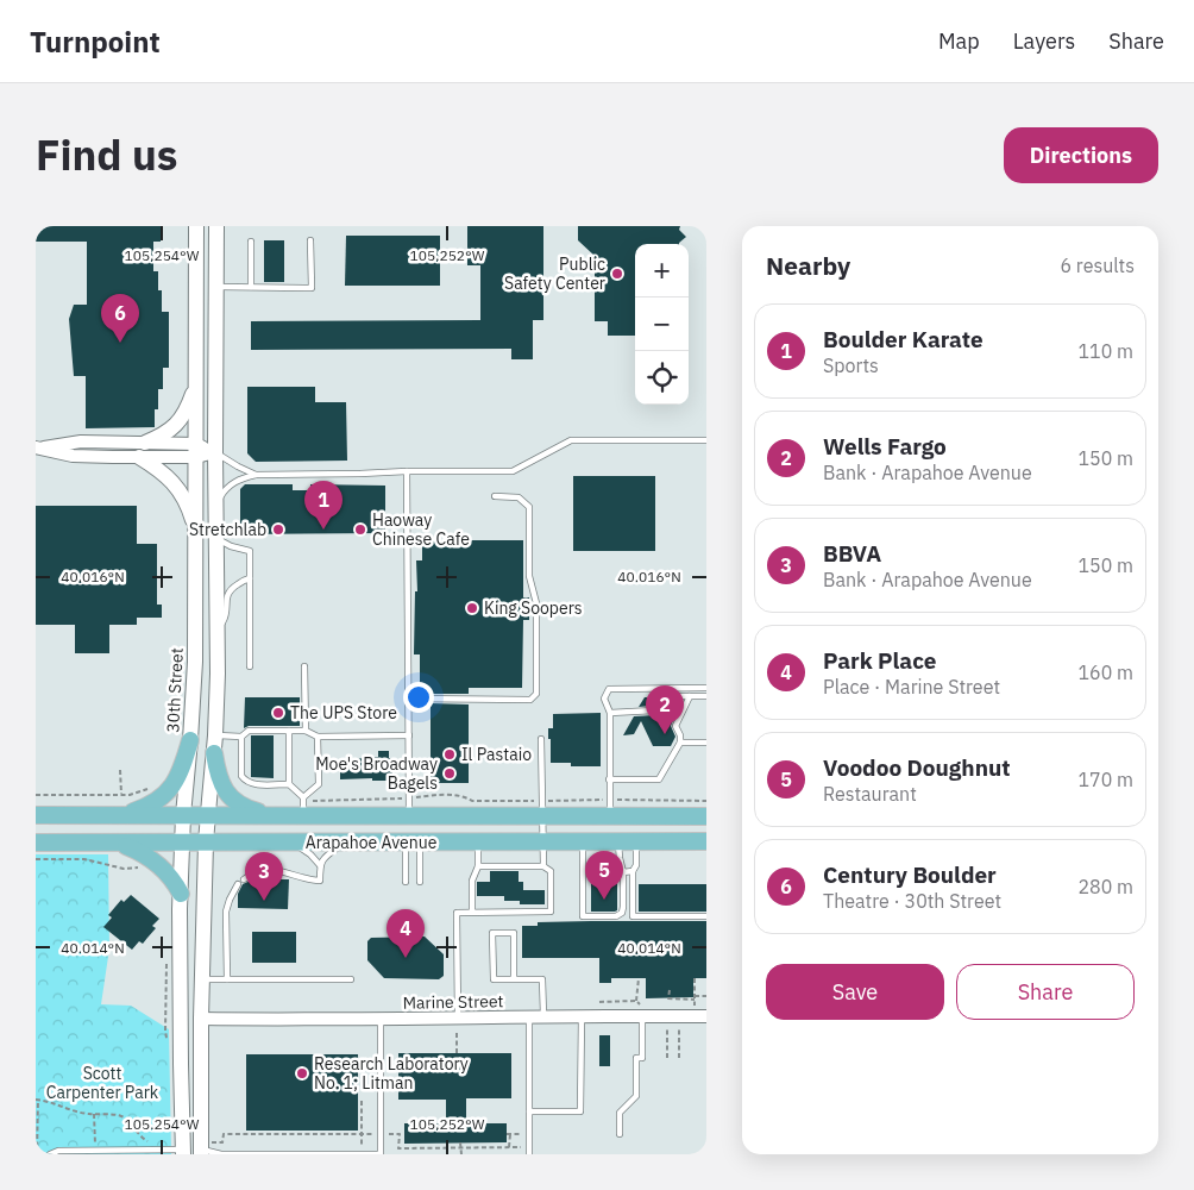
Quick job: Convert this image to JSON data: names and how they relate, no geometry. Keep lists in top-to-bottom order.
{
  "streets": {
    "main road": ["30th Street", "Arapahoe Avenue"],
    "street": ["Marine Street"]
  },
  "crossings": [
    ["30th Street", "Arapahoe Avenue"]
  ],
  "parks": ["Scott Carpenter Park"],
  "places": [
    "Public Safety Center",
    "Stretchlab",
    "Haoway Chinese Cafe",
    "King Soopers",
    "The UPS Store",
    "Il Pastaio",
    "Moe's Broadway Bagels",
    "Research Laboratory No. 1; Litman"
  ],
  "page": {
    "header": "Turnpoint",
    "nav": ["Map", "Layers", "Share"],
    "title": "Find us",
    "buttons": [
      "Directions",
      ["Save", "Share"]
    ],
    "heading": ["Nearby", "6 results"],
    "map_buttons": ["+", "−"],
    "pins": [
      "6",
      "1",
      "2",
      "5",
      "3",
      "4"
    ],
    "list": [
      {
        "mark": "1",
        "name": "Boulder Karate",
        "note": "Sports",
        "value": "110 m"
      },
      {
        "mark": "2",
        "name": "Wells Fargo",
        "note": "Bank · Arapahoe Avenue",
        "value": "150 m"
      },
      {
        "mark": "3",
        "name": "BBVA",
        "note": "Bank · Arapahoe Avenue",
        "value": "150 m"
      },
      {
        "mark": "4",
        "name": "Park Place",
        "note": "Place · Marine Street",
        "value": "160 m"
      },
      {
        "mark": "5",
        "name": "Voodoo Doughnut",
        "note": "Restaurant",
        "value": "170 m"
      },
      {
        "mark": "6",
        "name": "Century Boulder",
        "note": "Theatre · 30th Street",
        "value": "280 m"
      }
    ]
  },
  "coordinates": [
    "105.254°W",
    "105.252°W",
    "40.016°N",
    "40.014°N"
  ]
}
